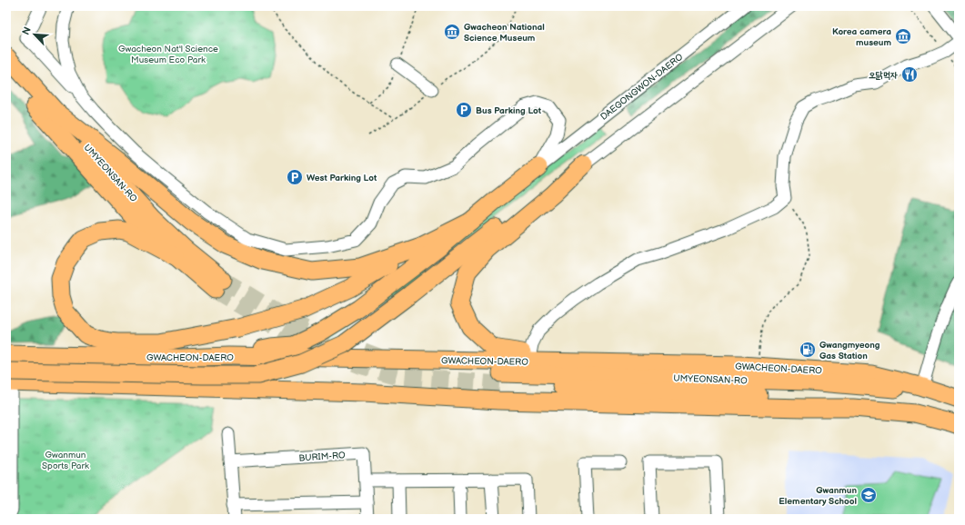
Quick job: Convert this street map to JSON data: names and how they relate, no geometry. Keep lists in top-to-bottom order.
{
  "streets": {
    "highway": ["UMYEONSAN-RO", "GWACHEON-DAERO"],
    "street": ["DAEGONGWON-DAERO", "BURIM-RO"]
  },
  "crossings": [
    ["UMYEONSAN-RO", "GWACHEON-DAERO"]
  ],
  "parks": ["Gwacheon Nat'l Science Museum Eco Park", "Gwanmun Sports Park"],
  "places": {
    "museum": ["Gwacheon National Science Museum", "Korea camera museum"],
    "restaurant": ["오닭먹자"],
    "parking": ["Bus Parking Lot", "West Parking Lot"],
    "fuel station": ["Gwangmyeong Gas Station"],
    "school or university": ["Gwanmun Elementary School"]
  },
  "north": "top left"
}
